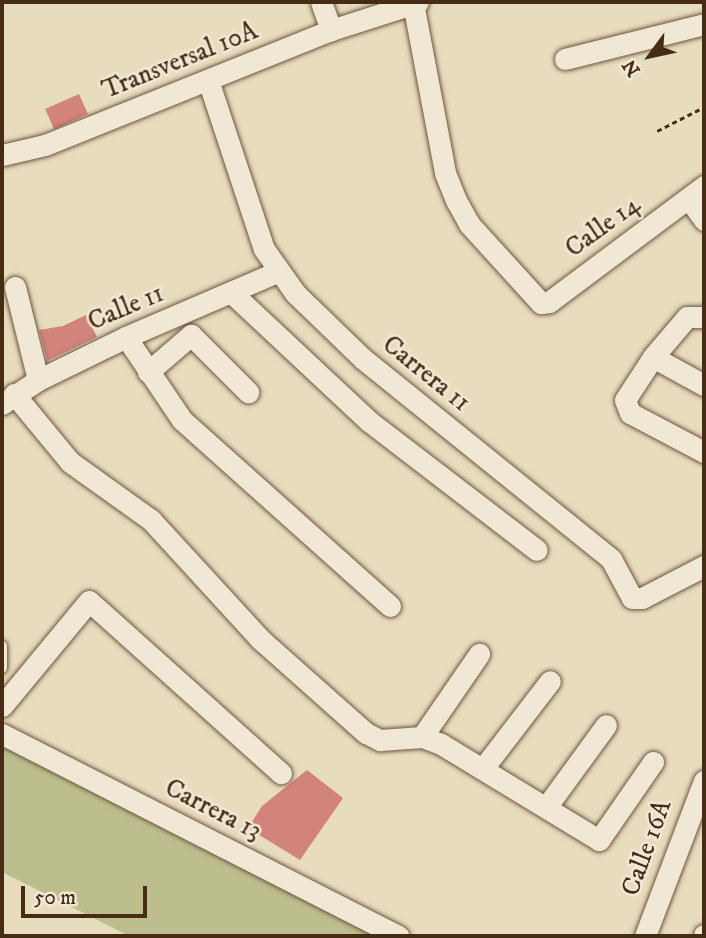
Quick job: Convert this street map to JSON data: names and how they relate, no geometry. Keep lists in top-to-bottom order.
{
  "streets": {
    "street": [
      "Transversal 10A",
      "Calle 14",
      "Calle 11",
      "Carrera 11",
      "Carrera 13",
      "Calle 16A"
    ]
  },
  "crossings": [
    ["Transversal 10A", "Calle 14"],
    ["Transversal 10A", "Carrera 11"],
    ["Calle 11", "Carrera 11"]
  ],
  "scale_bar": "50 m",
  "north": "bottom left"
}
